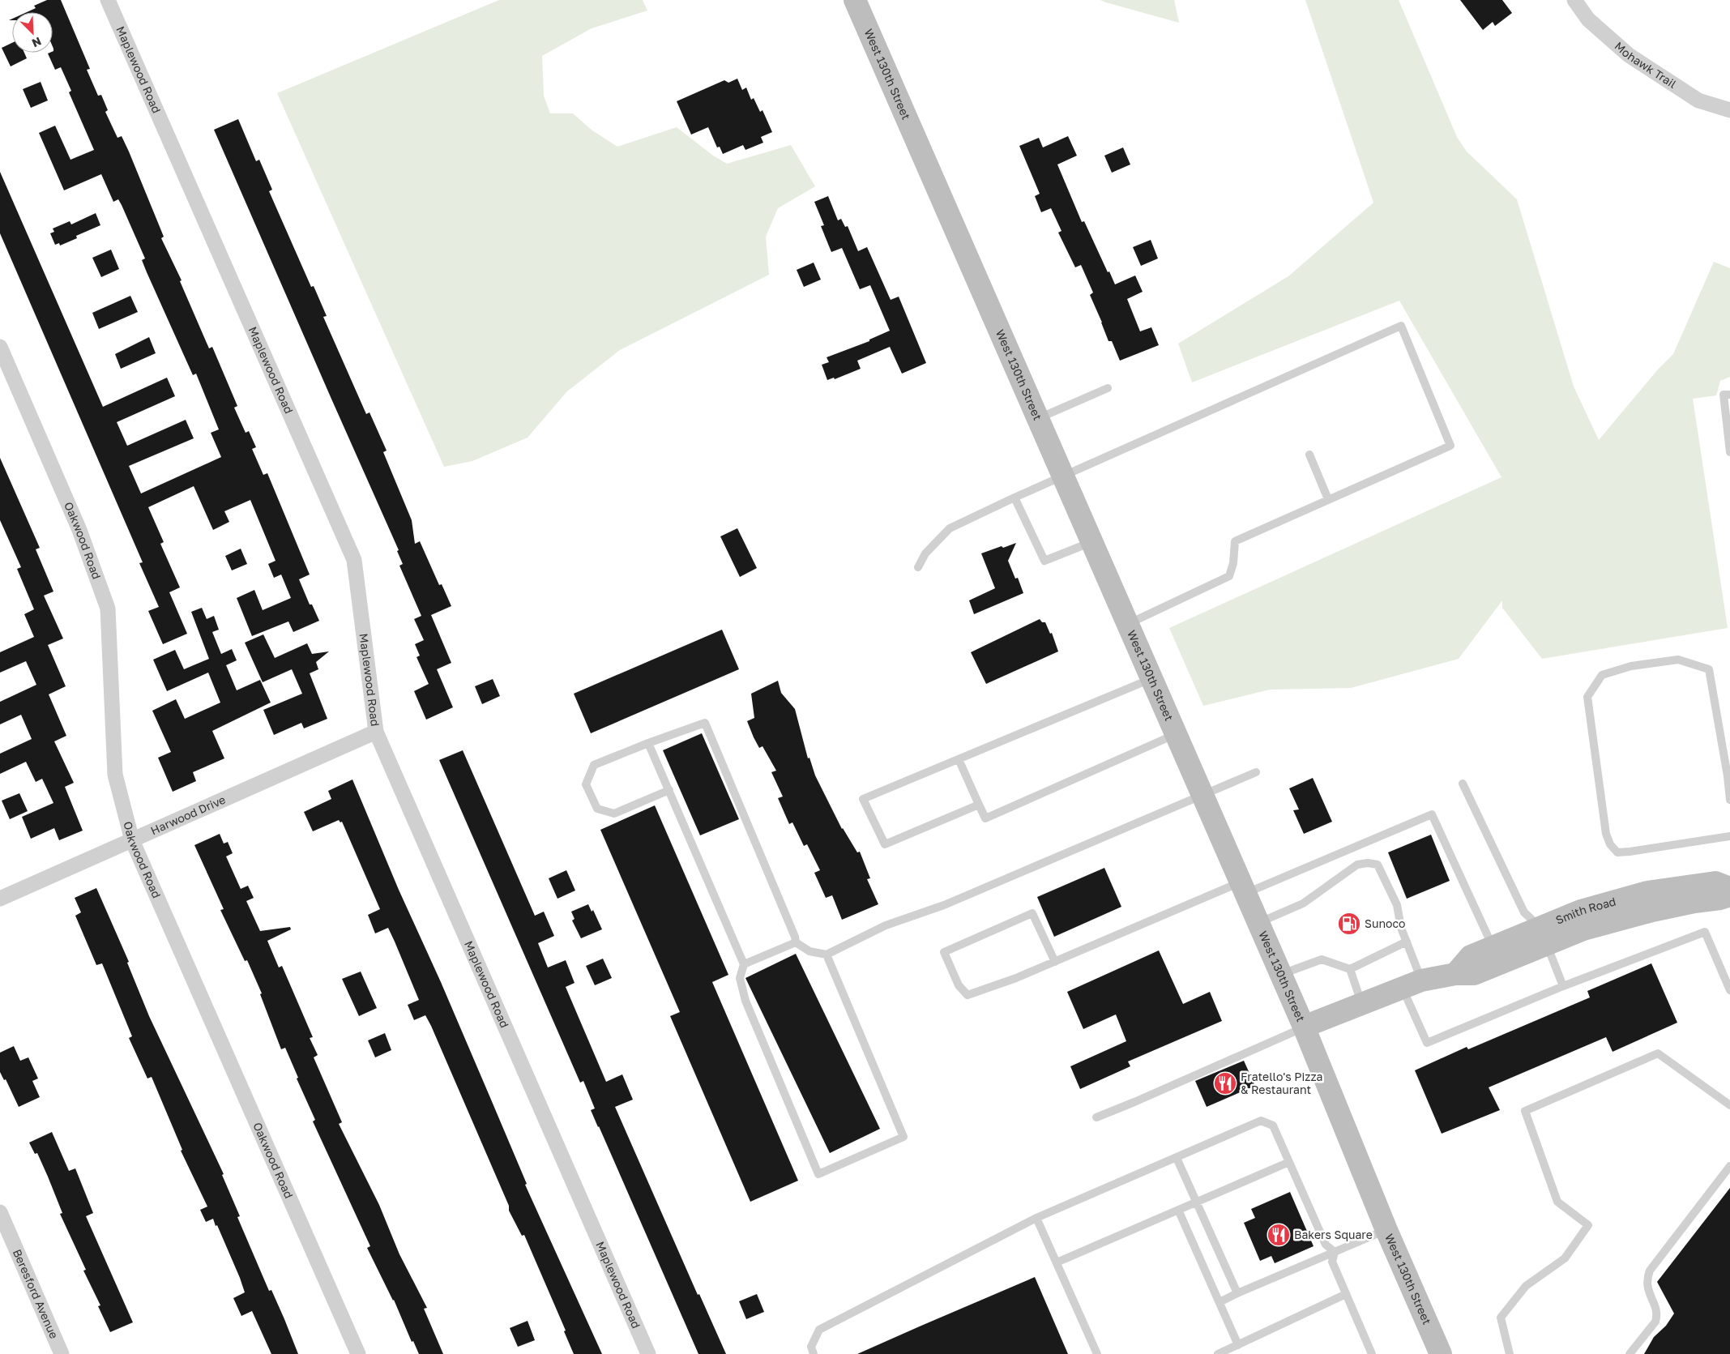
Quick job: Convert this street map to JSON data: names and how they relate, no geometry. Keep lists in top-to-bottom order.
{
  "streets": {
    "main road": ["West 130th Street", "Smith Road"],
    "street": [
      "Mohawk Trail",
      "Maplewood Road",
      "Oakwood Road",
      "Harwood Drive",
      "Beresford Avenue"
    ]
  },
  "crossings": [
    ["Maplewood Road", "Harwood Drive"],
    ["West 130th Street", "Smith Road"],
    ["Oakwood Road", "Harwood Drive"]
  ],
  "places": {
    "fuel station": ["Sunoco"],
    "restaurant": ["Fratello's Pizza & Restaurant", "Bakers Square"]
  },
  "north": "bottom right"
}
